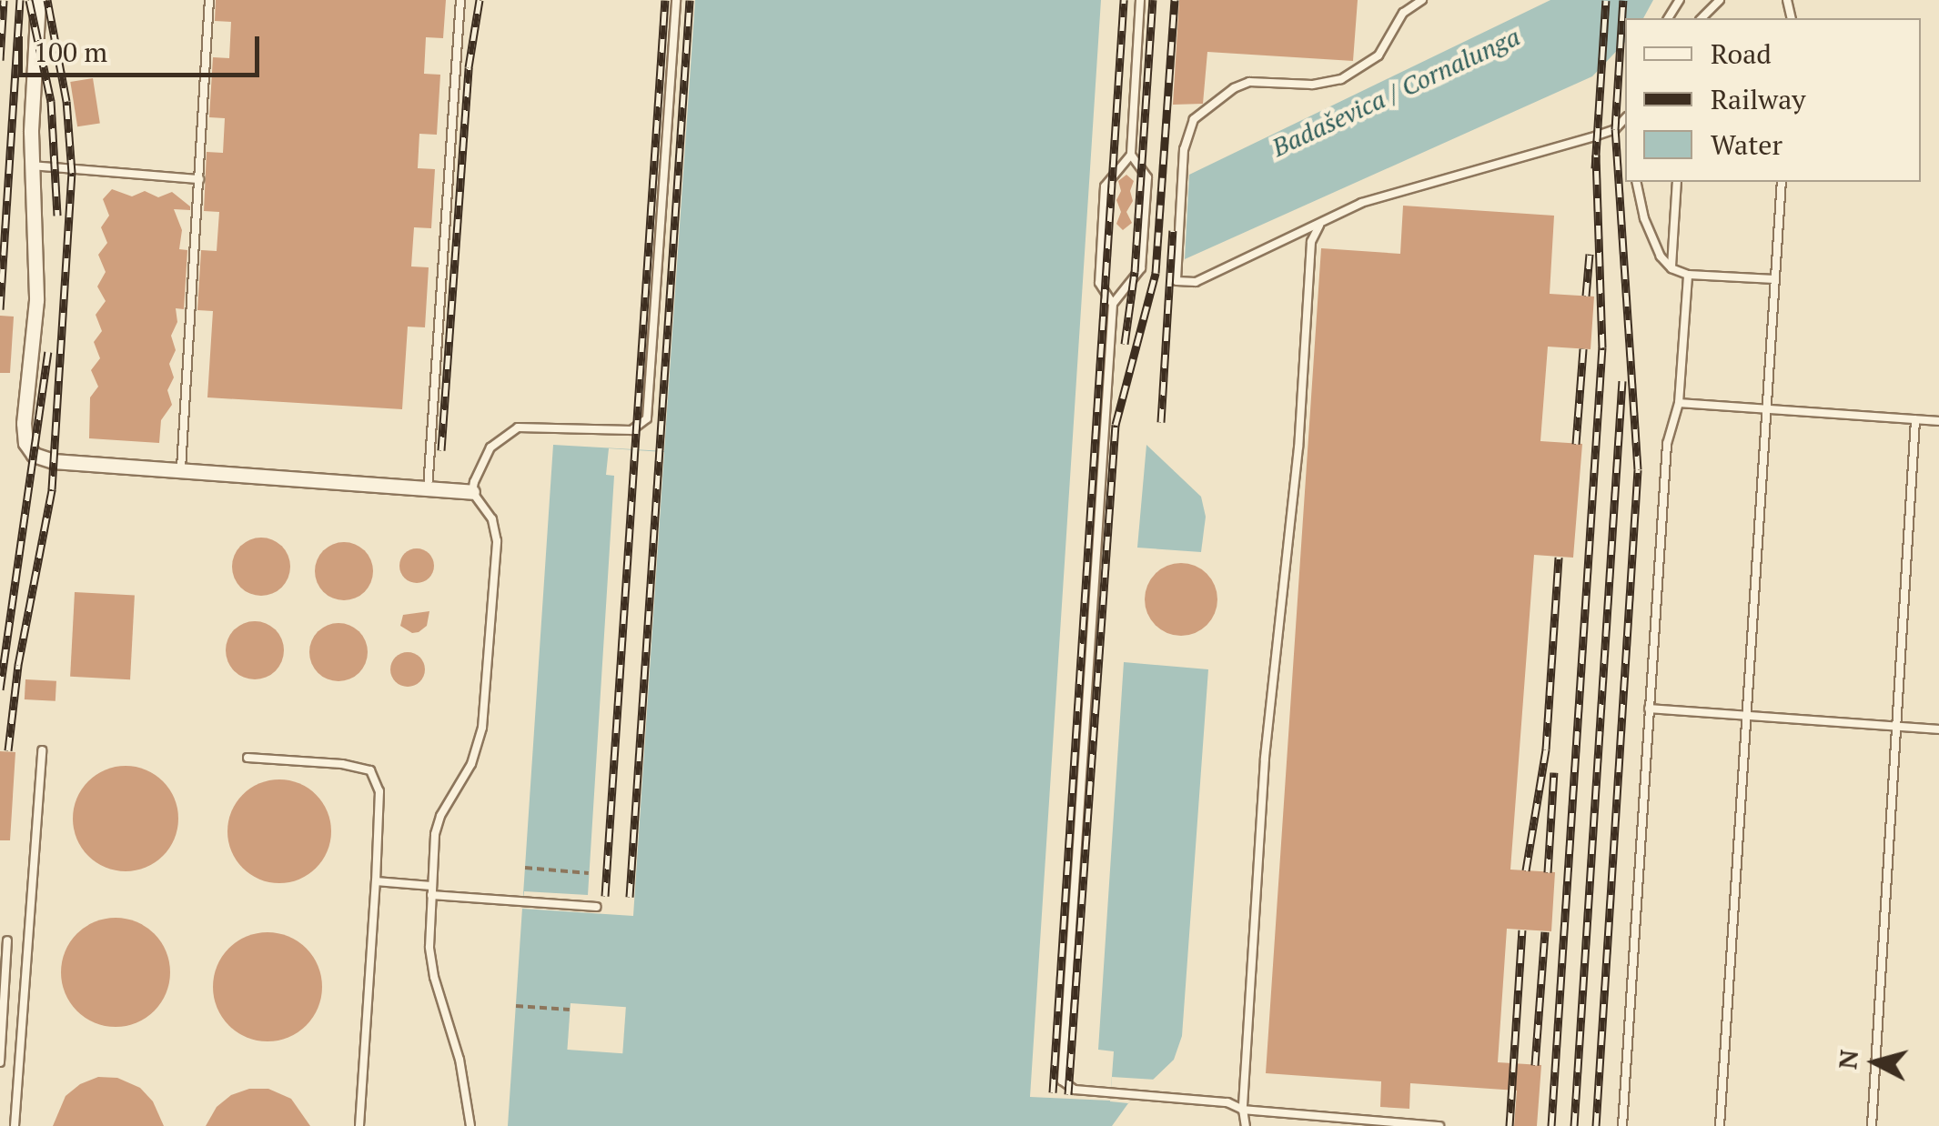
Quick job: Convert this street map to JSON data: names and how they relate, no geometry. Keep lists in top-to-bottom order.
{
  "water": ["Badaševica / Cornalunga"],
  "legend": ["Road", "Railway", "Water"],
  "scale_bar": "100 m",
  "north": "left"
}
